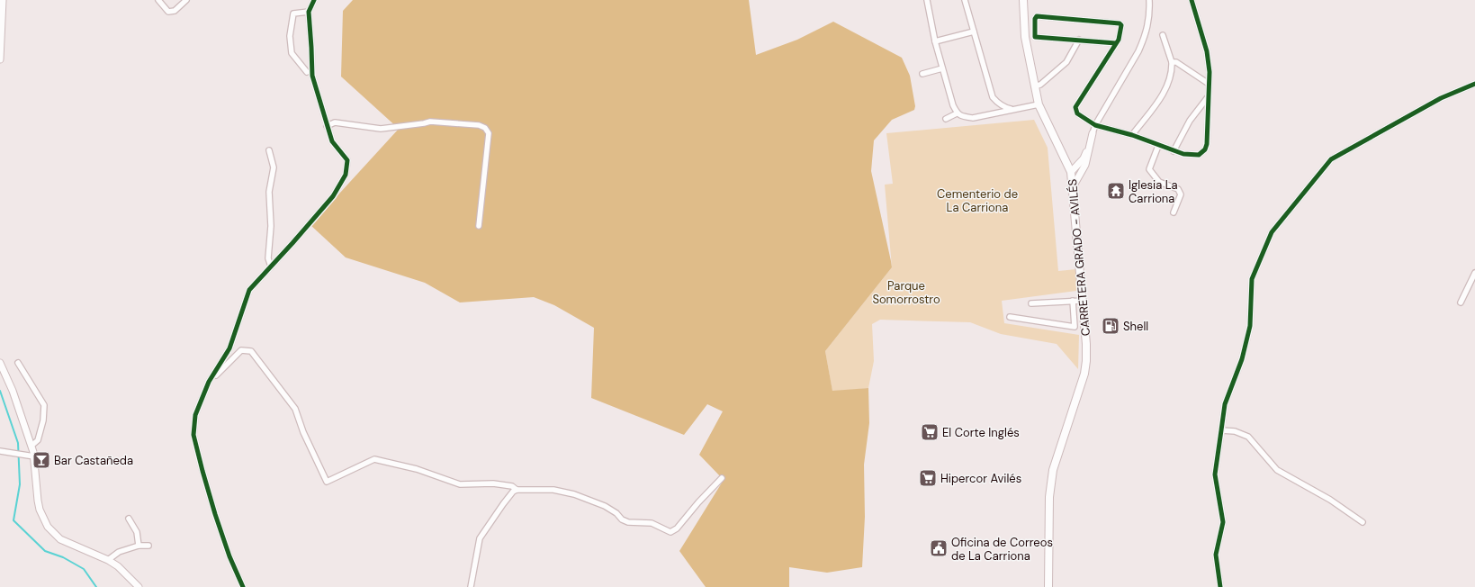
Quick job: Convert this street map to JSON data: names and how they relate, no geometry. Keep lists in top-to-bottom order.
{
  "streets": {
    "main road": ["CARRETERA GRADO - AVILÉS"]
  },
  "parks": ["Cementerio de La Carriona", "Parque Somorrostro"],
  "places": {
    "temple": ["Iglesia La Carriona"],
    "fuel station": ["Shell"],
    "supermarket": ["El Corte Inglés", "Hipercor Avilés"],
    "bar": ["Bar Castañeda"],
    "public building": ["Oficina de Correos de La Carriona"]
  }
}
